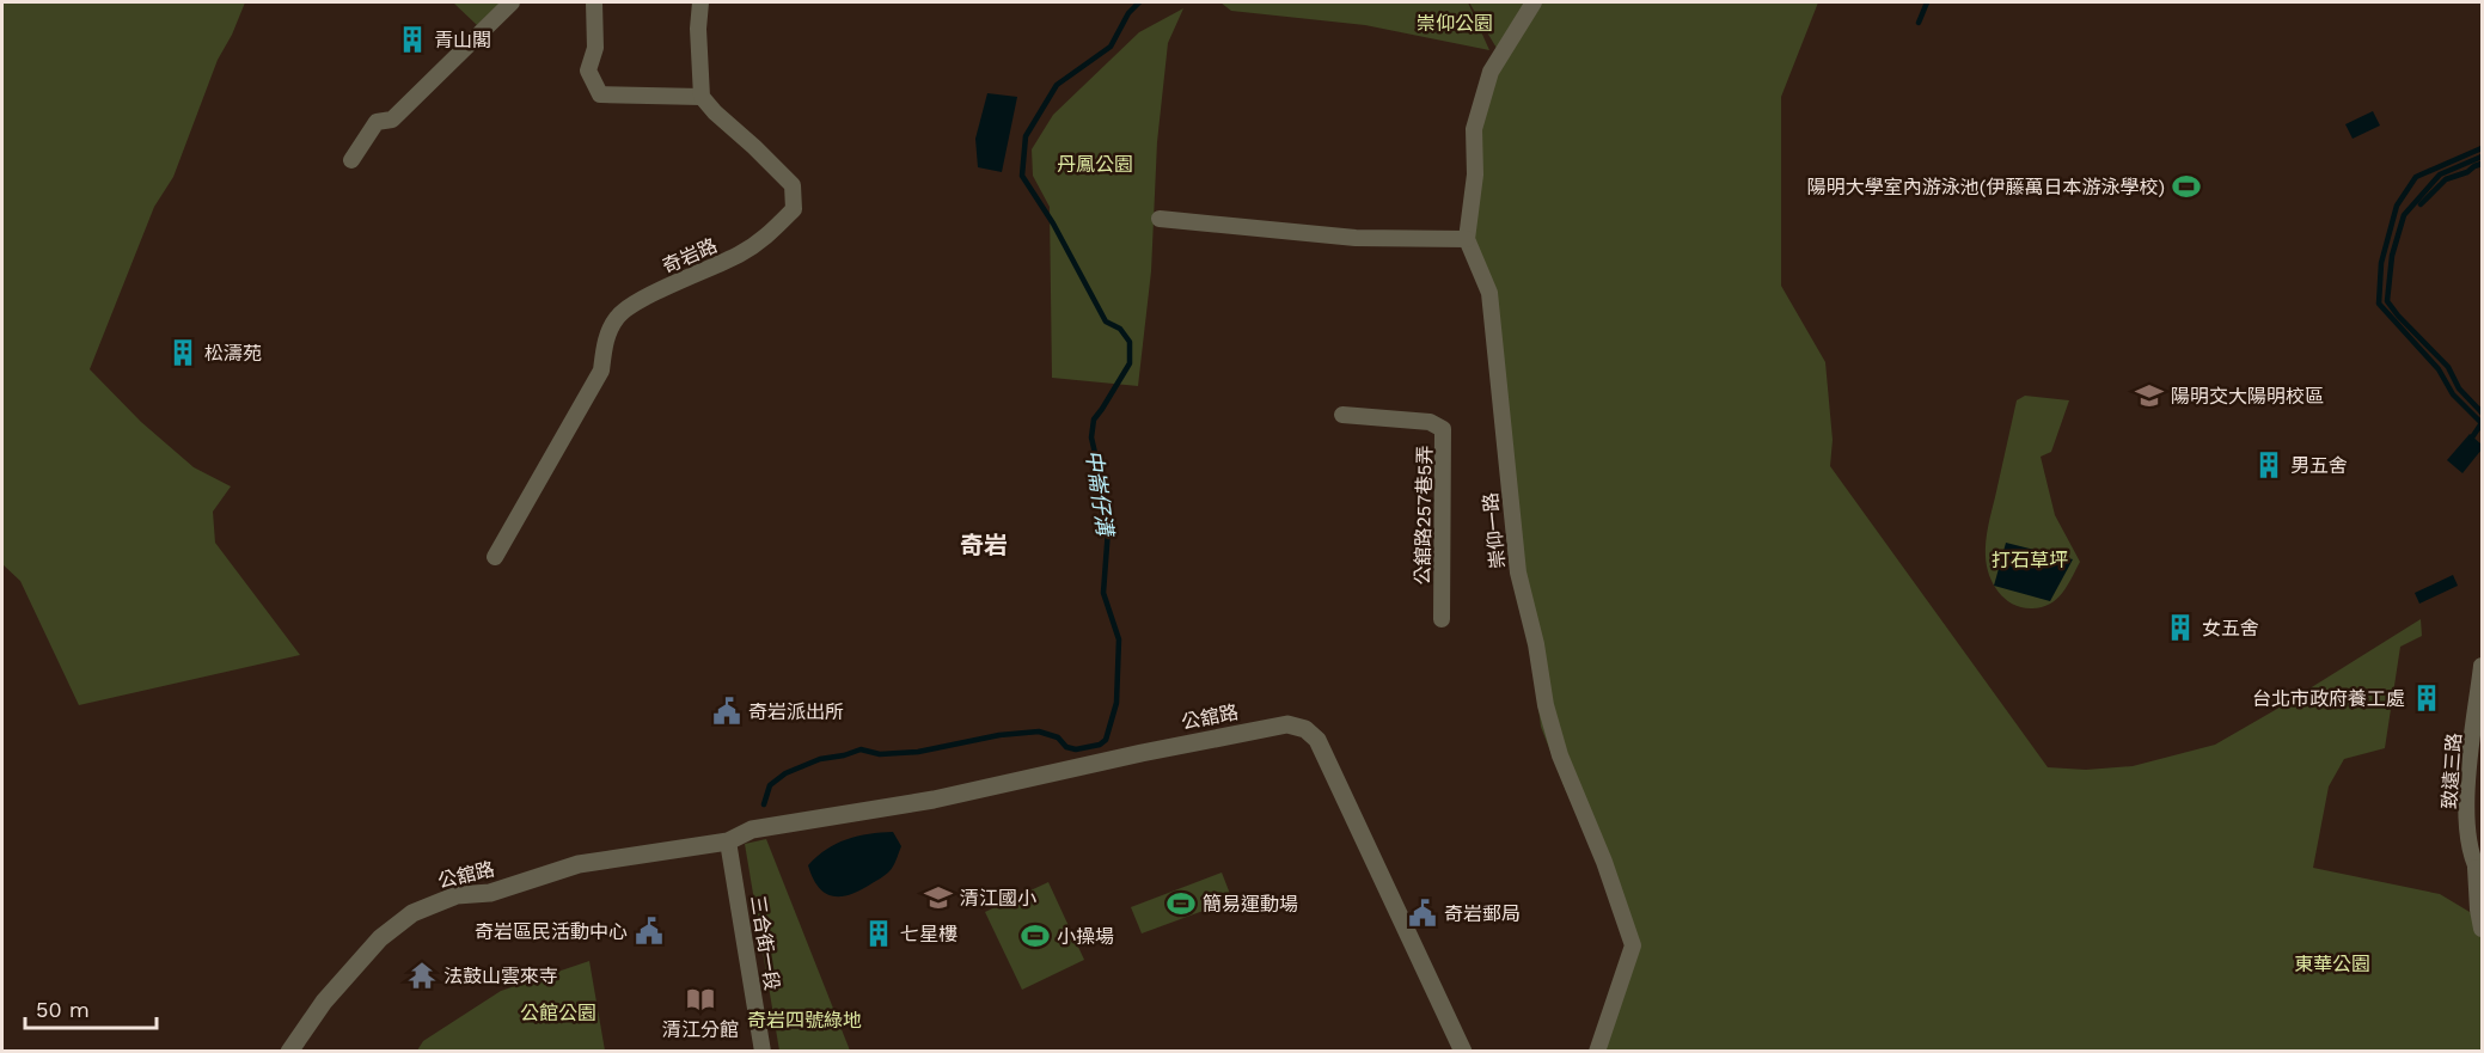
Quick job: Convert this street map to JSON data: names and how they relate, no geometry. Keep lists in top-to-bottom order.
{
  "streets": {
    "street": [
      "奇岩路",
      "公舘路257巷5弄",
      "崇仰一路",
      "公舘路",
      "致遠三路",
      "三合街一段"
    ]
  },
  "crossings": [
    ["公舘路", "三合街一段"]
  ],
  "districts": ["奇岩"],
  "water": ["中崙仔溝"],
  "parks": [
    "崇仰公園",
    "丹鳳公園",
    "打石草坪",
    "東華公園",
    "公館公園",
    "奇岩四號綠地"
  ],
  "places": {
    "building": [
      "青山閣",
      "松濤苑",
      "男五舍",
      "女五舍",
      "台北市政府養工處",
      "七星樓"
    ],
    "sports": ["陽明大學室內游泳池(伊藤萬日本游泳學校)", "簡易運動場", "小操場"],
    "school or university": ["陽明交大陽明校區", "清江國小"],
    "public building": ["奇岩派出所", "奇岩郵局", "奇岩區民活動中心"],
    "temple": ["法鼓山雲來寺"],
    "library": ["清江分館"]
  },
  "scale_bar": "50 m"
}
